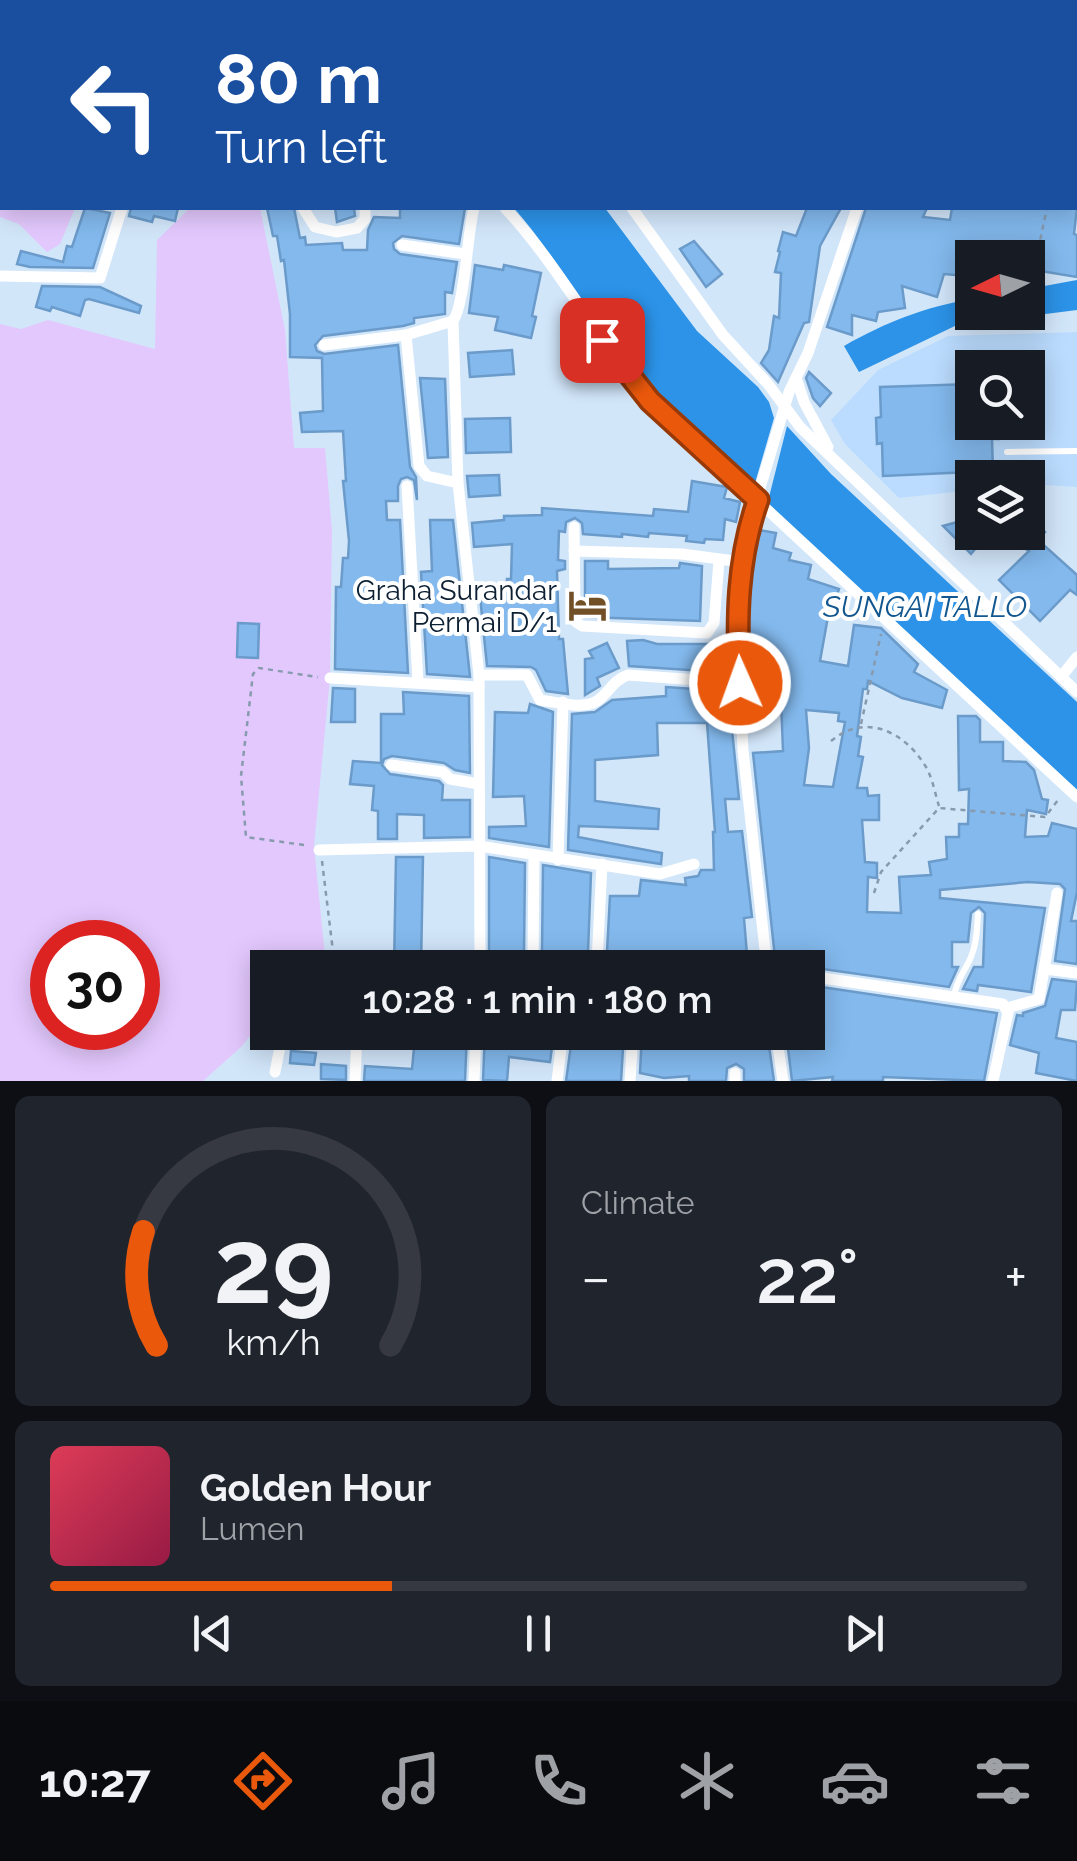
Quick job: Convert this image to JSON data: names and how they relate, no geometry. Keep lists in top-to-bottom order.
{
  "water": ["SUNGAI TALLO"],
  "places": {
    "hotel": ["Graha Surandar Permai D/1"]
  },
  "north": "left",
  "page": {
    "turn": ["80 m", "Turn left"],
    "limit": "30",
    "trip": "10:28 · 1 min · 180 m",
    "tile": "Climate",
    "heat": ["−", "22°", "+"],
    "song": ["Golden Hour", "Lumen"],
    "tabs": "10:27",
    "gauge": ["29", "km/h"]
  }
}
